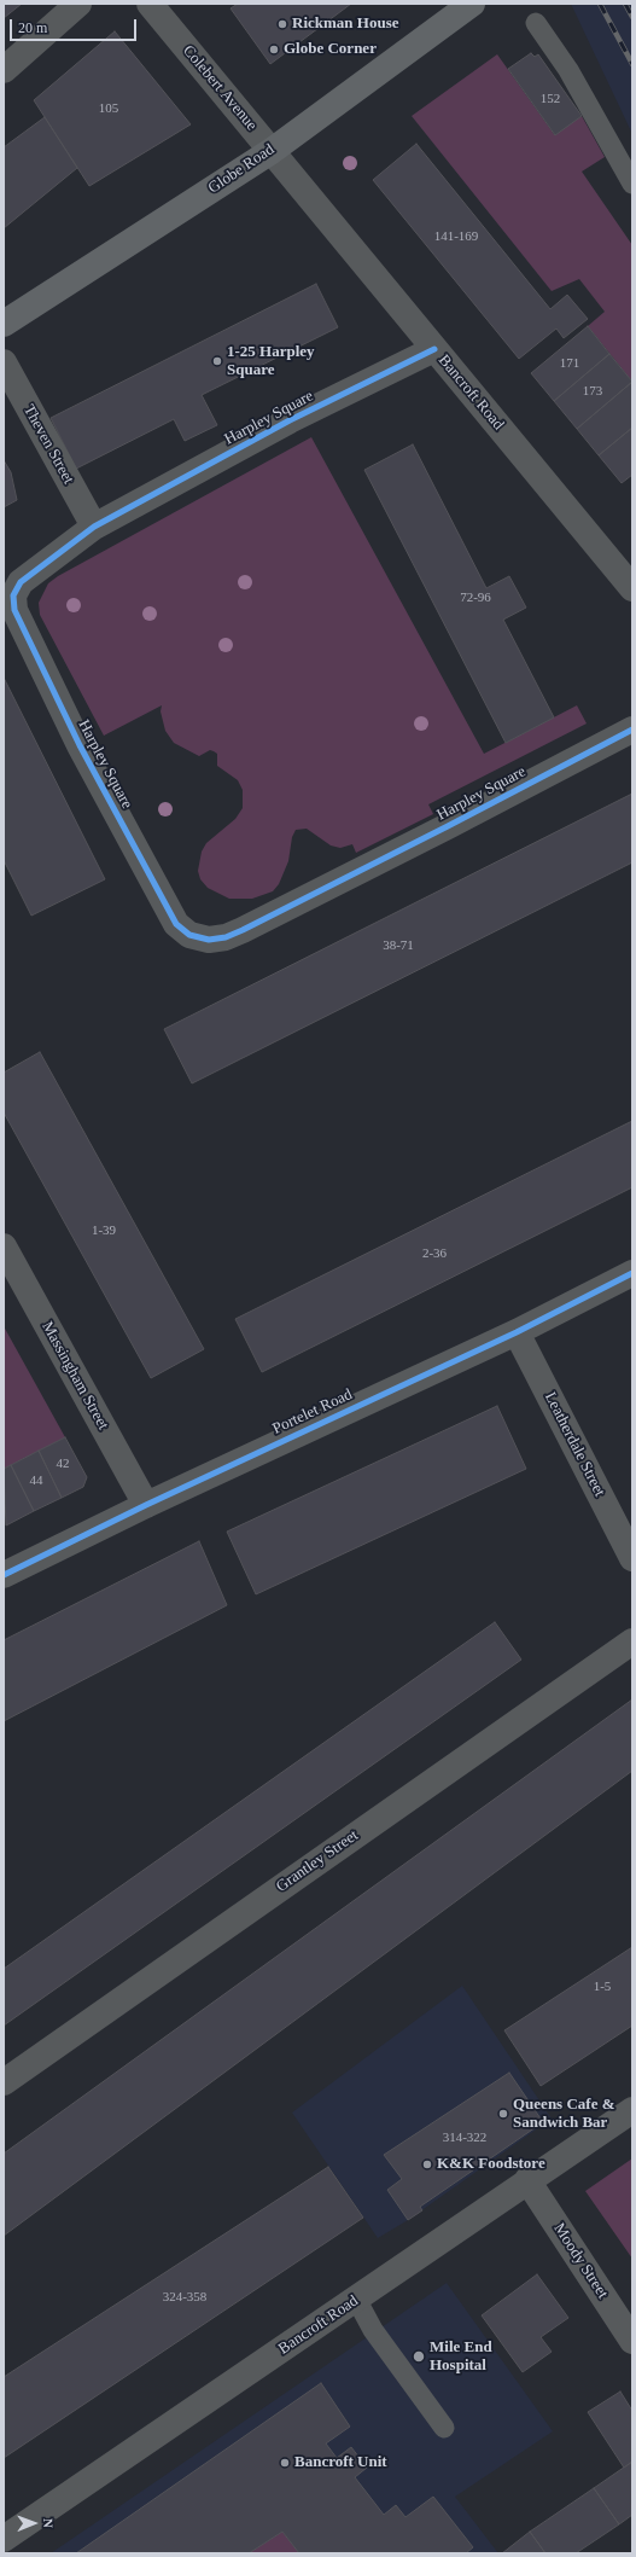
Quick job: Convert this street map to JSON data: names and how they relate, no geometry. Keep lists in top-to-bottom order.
{
  "streets": {
    "main road": ["Globe Road"],
    "street": [
      "Colebert Avenue",
      "Bancroft Road",
      "Harpley Square",
      "Theven Street",
      "Massingham Street",
      "Portelet Road",
      "Leatherdale Street",
      "Grantley Street",
      "Moody Street"
    ]
  },
  "crossings": [
    ["Colebert Avenue", "Globe Road"],
    ["Colebert Avenue", "Bancroft Road"],
    ["Globe Road", "Bancroft Road"],
    ["Bancroft Road", "Harpley Square"],
    ["Bancroft Road", "Moody Street"],
    ["Harpley Square", "Theven Street"],
    ["Massingham Street", "Portelet Road"],
    ["Portelet Road", "Leatherdale Street"]
  ],
  "places": [
    "Rickman House",
    "Globe Corner",
    "1-25 Harpley Square",
    "Queens Cafe & Sandwich Bar",
    "K&K Foodstore",
    "Mile End Hospital",
    "Bancroft Unit"
  ],
  "house_numbers": [
    "152",
    "105",
    "141-169",
    "171",
    "173",
    "72-96",
    "38-71",
    "1-39",
    "2-36",
    "42",
    "44",
    "1-5",
    "314-322",
    "324-358"
  ],
  "scale_bar": "20 m",
  "north": "right"
}
